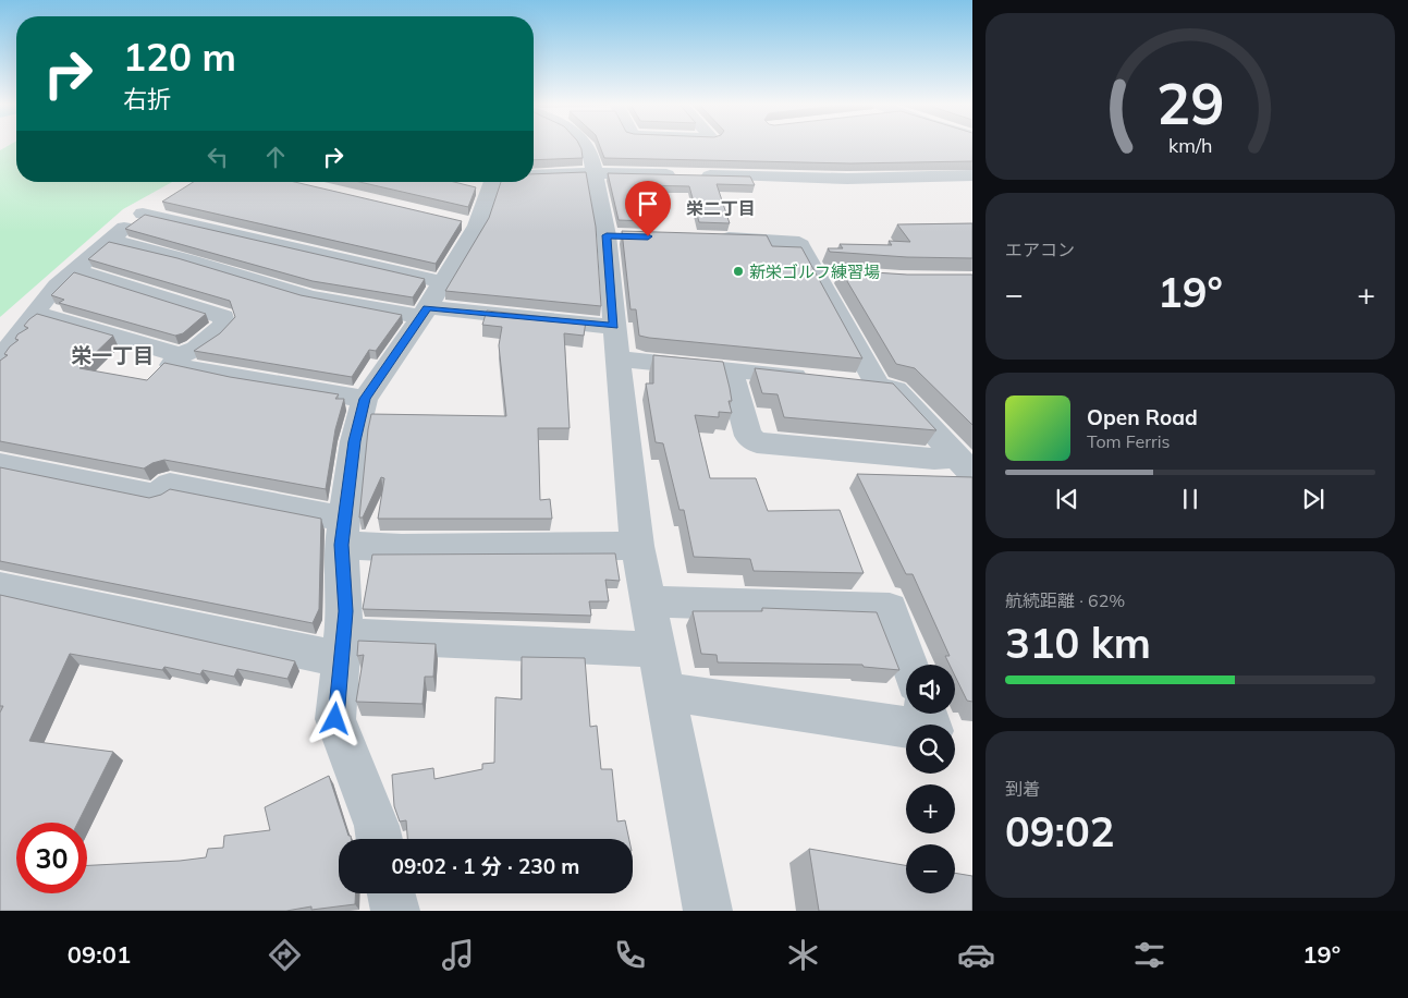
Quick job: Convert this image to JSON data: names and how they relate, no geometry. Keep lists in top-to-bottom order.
{
  "districts": ["栄二丁目", "栄一丁目"],
  "places": ["新栄ゴルフ練習場"],
  "page": {
    "turn": ["120 m", "右折"],
    "tile": [
      "エアコン",
      ["航続距離 · 62%", "310 km"],
      ["到着", "09:02"]
    ],
    "heat": ["−", "19°", "+"],
    "song": ["Open Road", "Tom Ferris"],
    "map_buttons": ["+", "−"],
    "limit": "30",
    "trip": "09:02 · 1 分 · 230 m",
    "tabs": ["09:01", "19°"],
    "gauge": ["29", "km/h"]
  }
}
